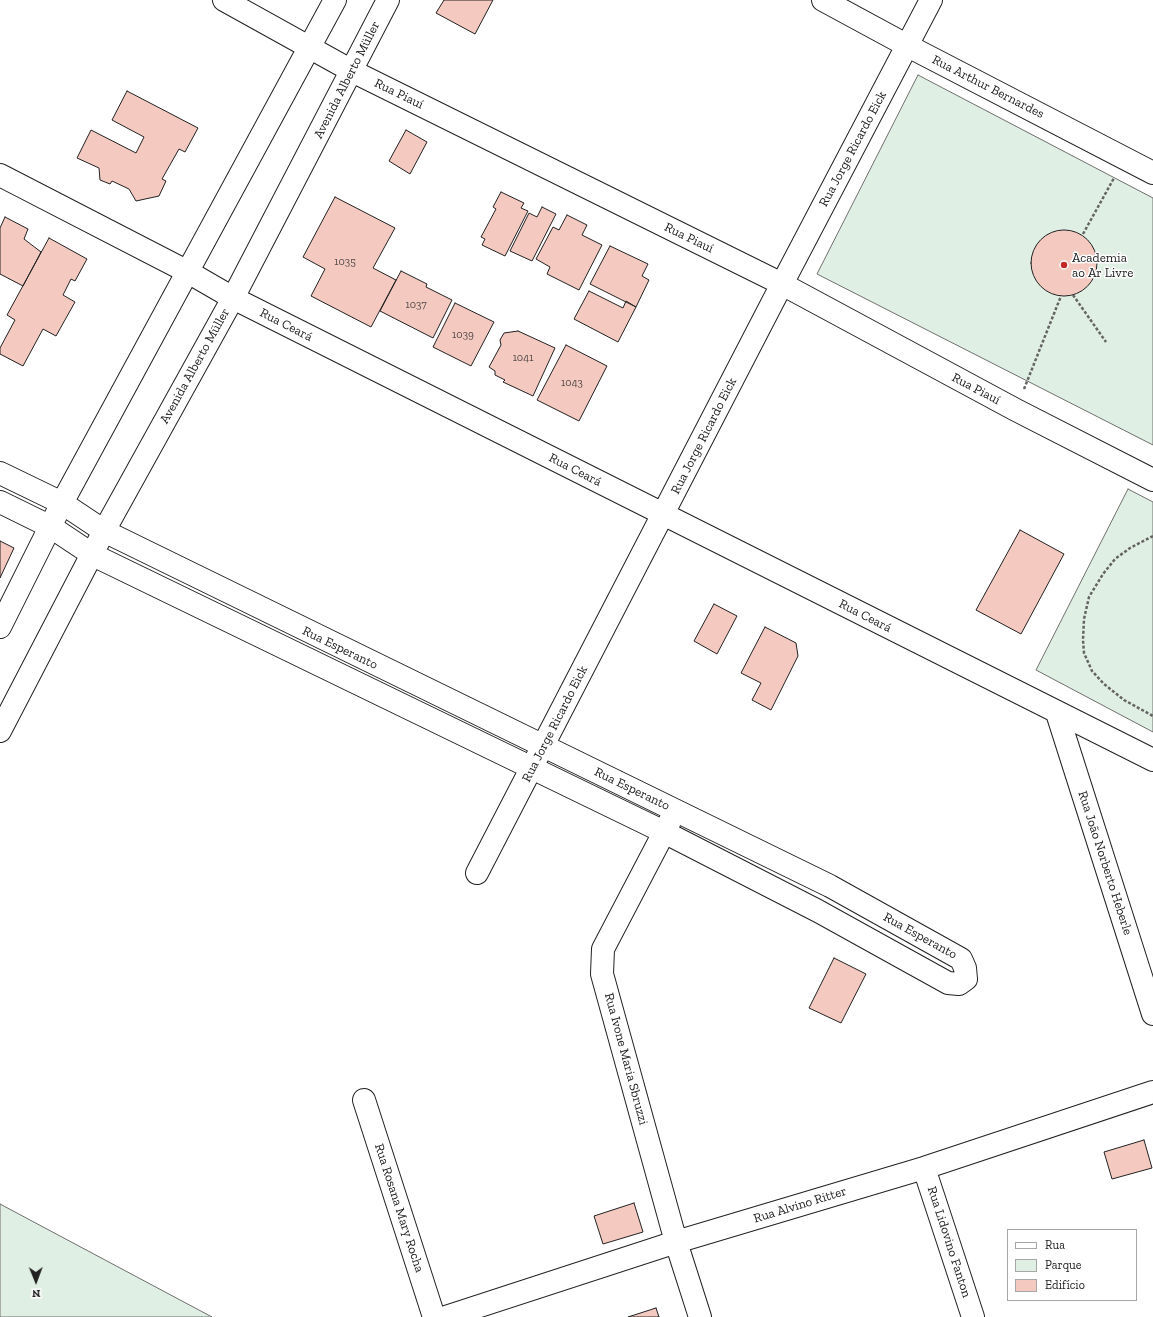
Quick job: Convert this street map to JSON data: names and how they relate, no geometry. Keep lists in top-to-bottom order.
{
  "streets": {
    "street": [
      "Avenida Alberto Müller",
      "Rua Arthur Bernardes",
      "Rua Piauí",
      "Rua Jorge Ricardo Eick",
      "Rua Ceará",
      "Rua Esperanto",
      "Rua João Norberto Heberle",
      "Rua Ivone Maria Sbruzzi",
      "Rua Alvino Ritter",
      "Rua Rosana Mary Rocha",
      "Rua Lidovino Fanton"
    ]
  },
  "crossings": [
    ["Avenida Alberto Müller", "Rua Piauí"],
    ["Avenida Alberto Müller", "Rua Ceará"],
    ["Avenida Alberto Müller", "Rua Esperanto"],
    ["Rua Arthur Bernardes", "Rua Jorge Ricardo Eick"],
    ["Rua Piauí", "Rua Jorge Ricardo Eick"],
    ["Rua Jorge Ricardo Eick", "Rua Ceará"],
    ["Rua Jorge Ricardo Eick", "Rua Esperanto"],
    ["Rua Ceará", "Rua João Norberto Heberle"],
    ["Rua Esperanto", "Rua Ivone Maria Sbruzzi"],
    ["Rua Ivone Maria Sbruzzi", "Rua Alvino Ritter"],
    ["Rua Alvino Ritter", "Rua Lidovino Fanton"]
  ],
  "places": ["Academia ao Ar Livre"],
  "house_numbers": [
    "1035",
    "1037",
    "1039",
    "1041",
    "1043"
  ],
  "legend": ["Rua", "Parque", "Edifício"],
  "north": "bottom"
}
